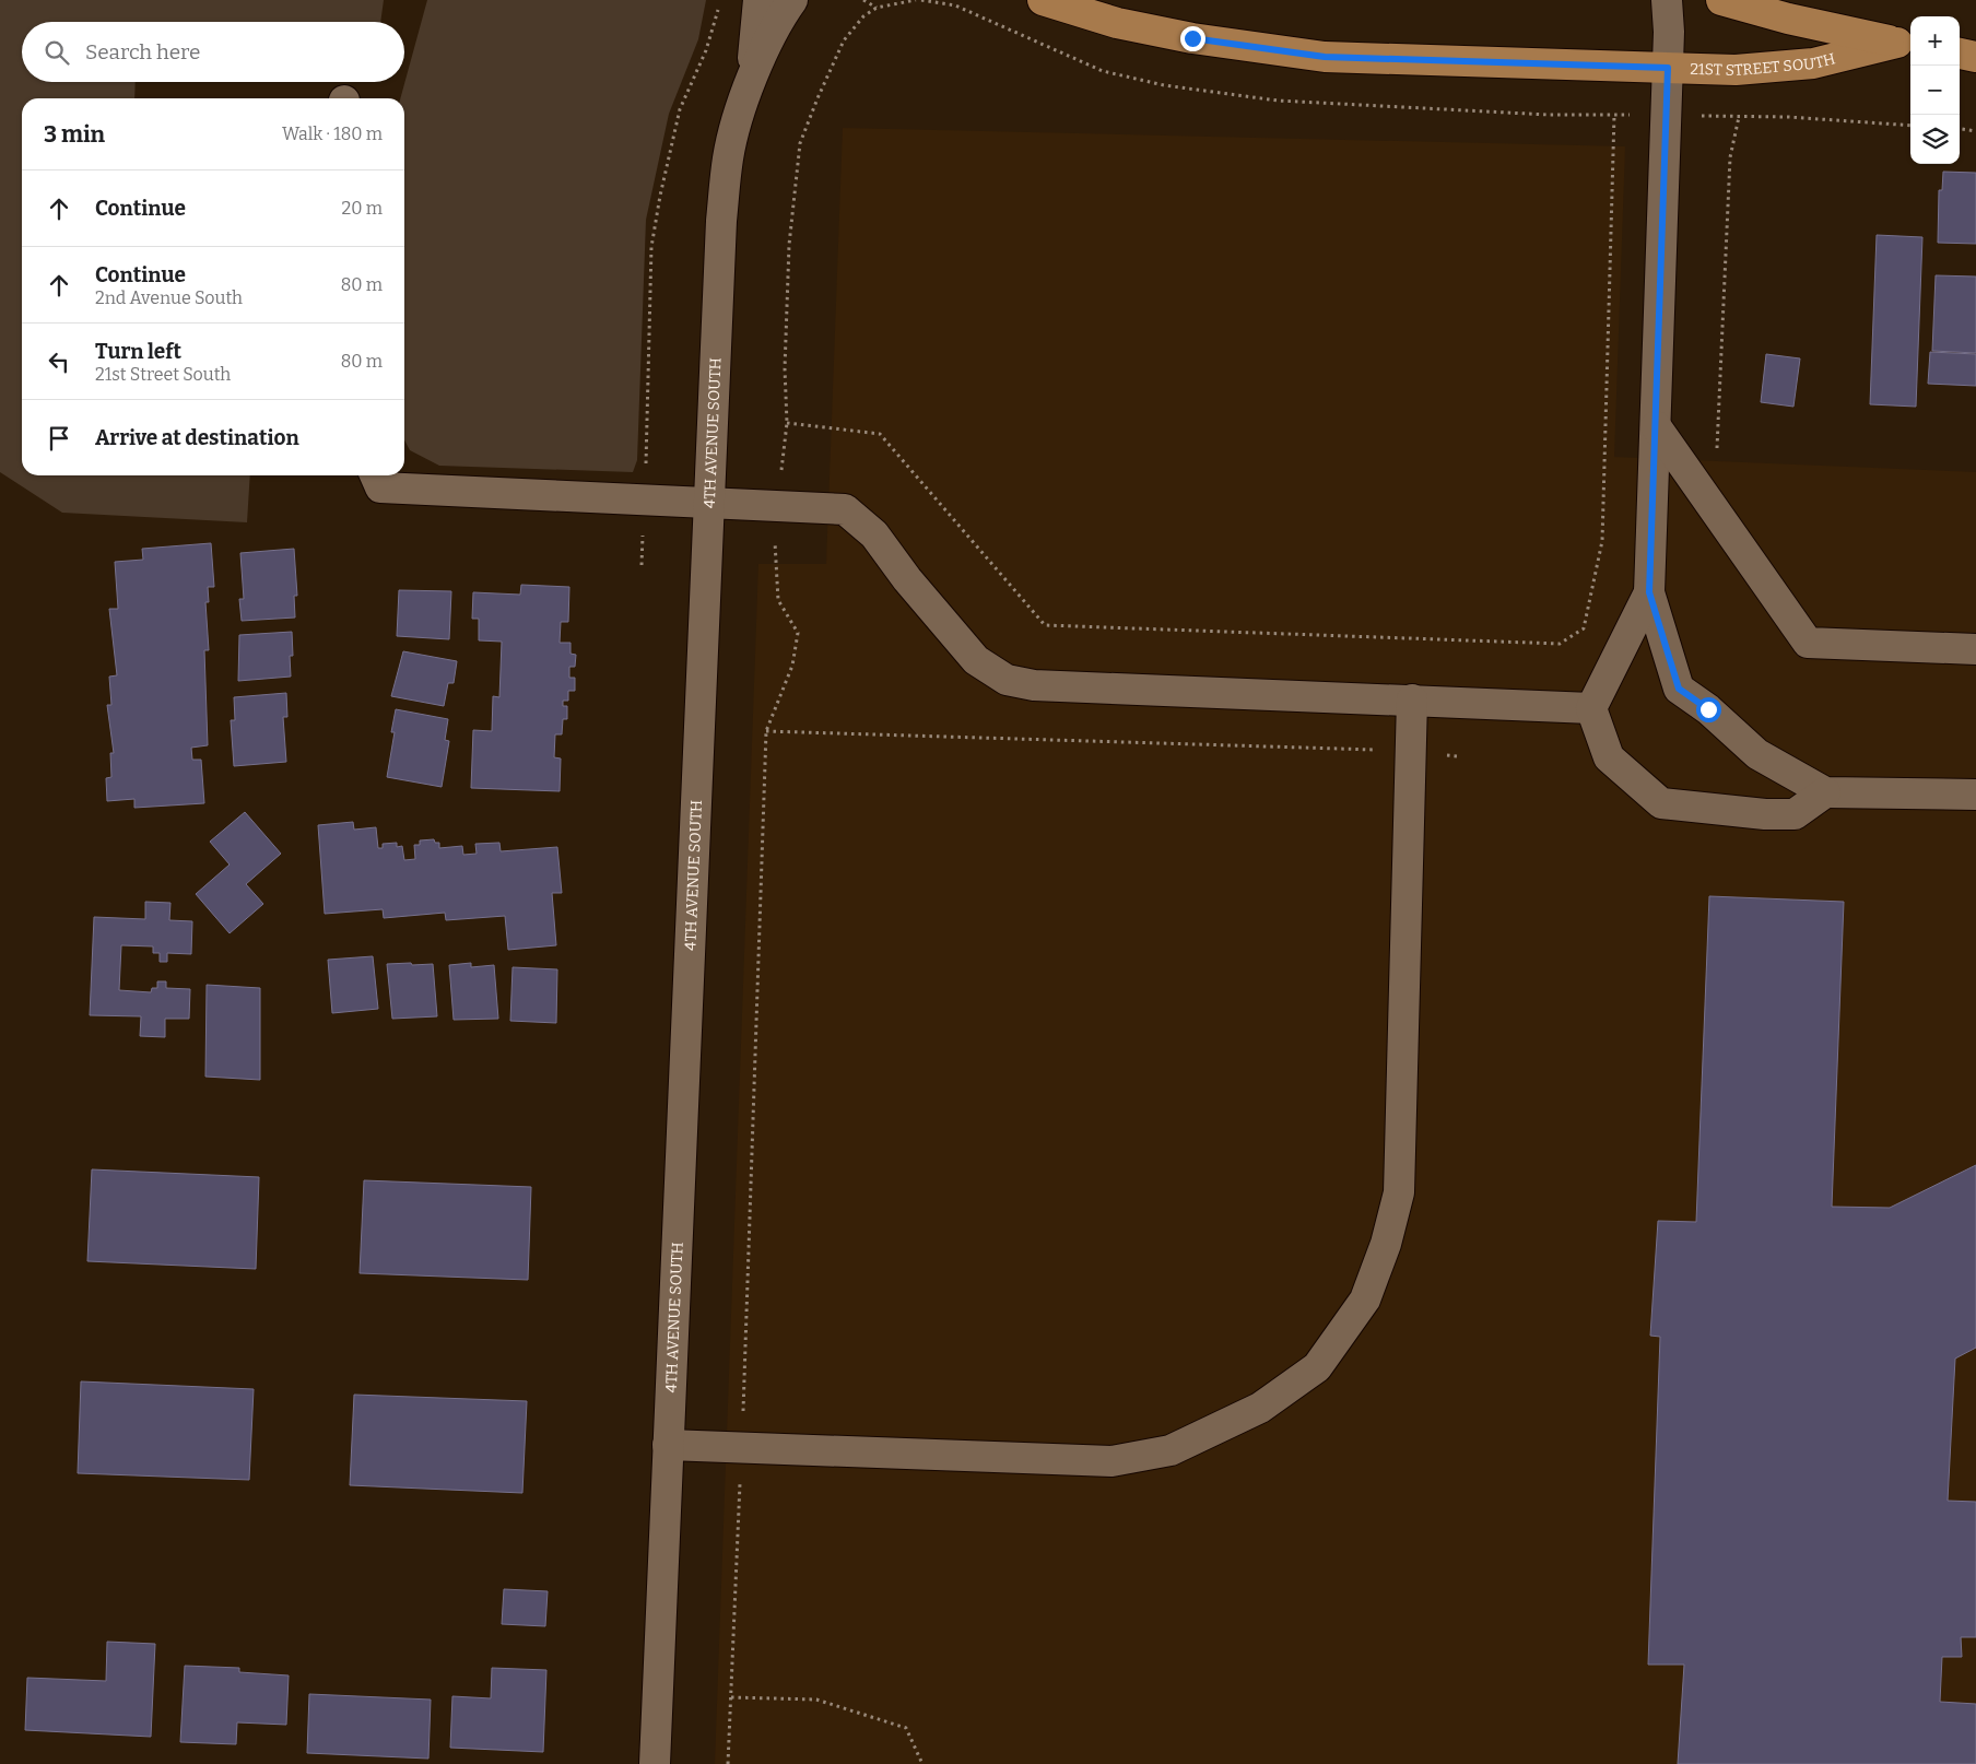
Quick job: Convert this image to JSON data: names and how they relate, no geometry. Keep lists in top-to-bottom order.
{
  "streets": {
    "main road": ["21ST STREET SOUTH"],
    "street": ["4TH AVENUE SOUTH"]
  },
  "page": {
    "map_buttons": ["+", "−"],
    "search": "Search here",
    "heading": ["3 min", "Walk · 180 m"],
    "list": [
      ["Continue", "20 m"],
      ["Continue", "2nd Avenue South", "80 m"],
      ["Turn left", "21st Street South", "80 m"],
      "Arrive at destination"
    ]
  }
}
